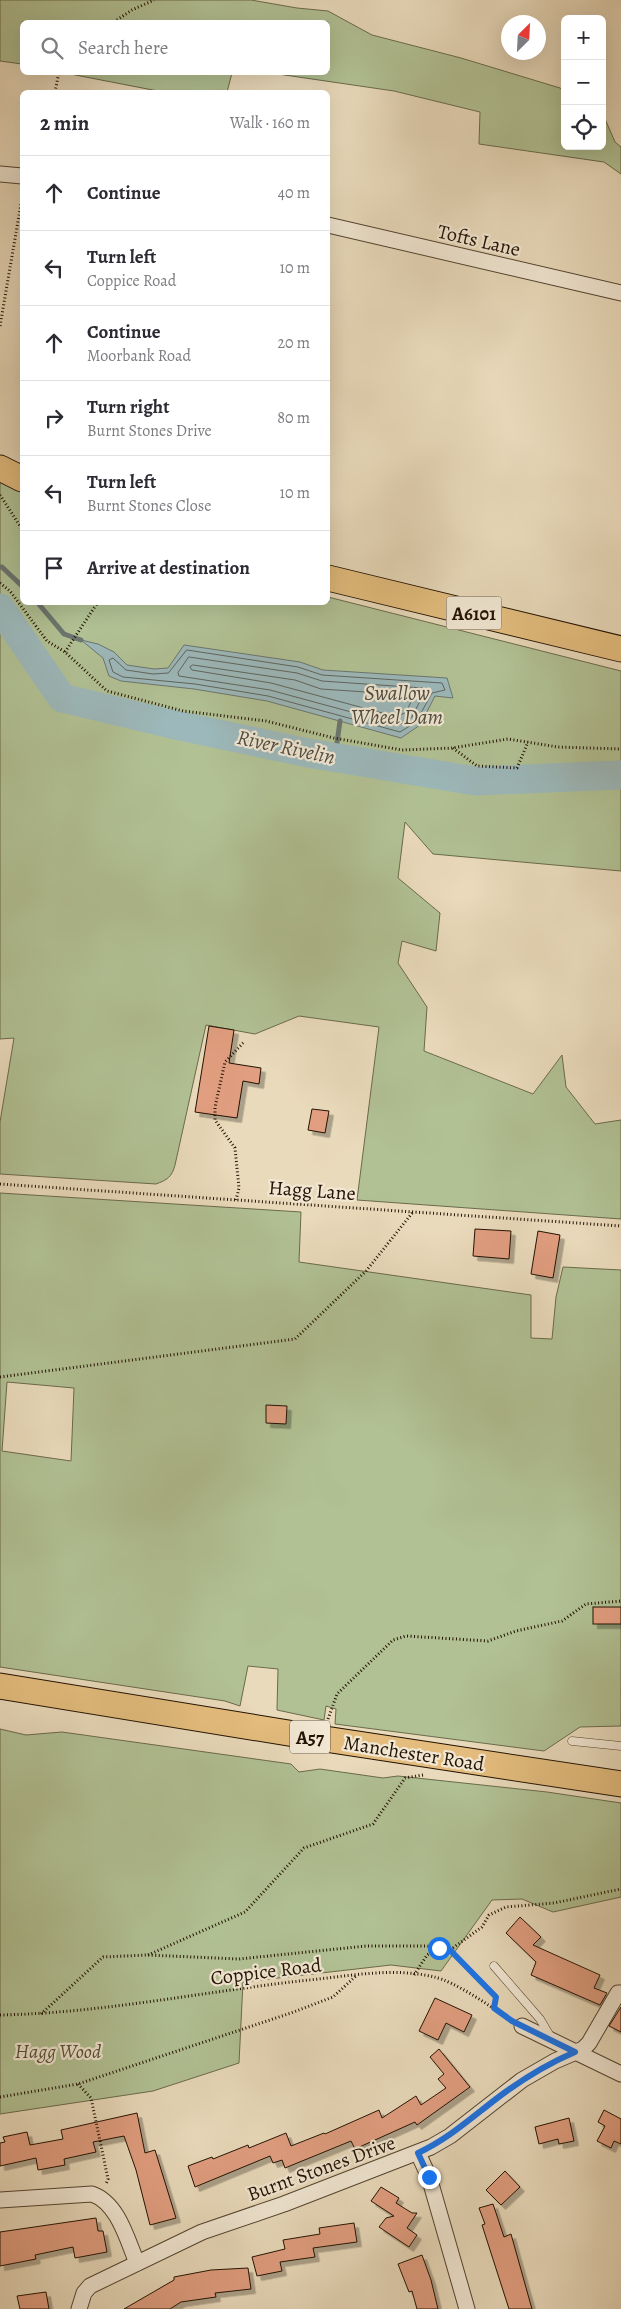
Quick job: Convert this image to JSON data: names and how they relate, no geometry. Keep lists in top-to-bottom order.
{
  "streets": {
    "main road": ["A6101", "A57", "Manchester Road"],
    "street": ["Tofts Lane", "Burnt Stones Drive"],
    "path": ["Hagg Lane", "Coppice Road"]
  },
  "water": ["Swallow Wheel Dam", "River Rivelin"],
  "parks": ["Hagg Wood"],
  "north": "top right",
  "page": {
    "map_buttons": ["+", "−"],
    "search": "Search here",
    "heading": ["2 min", "Walk · 160 m"],
    "list": [
      ["Continue", "40 m"],
      ["Turn left", "Coppice Road", "10 m"],
      ["Continue", "Moorbank Road", "20 m"],
      ["Turn right", "Burnt Stones Drive", "80 m"],
      ["Turn left", "Burnt Stones Close", "10 m"],
      "Arrive at destination"
    ]
  }
}
